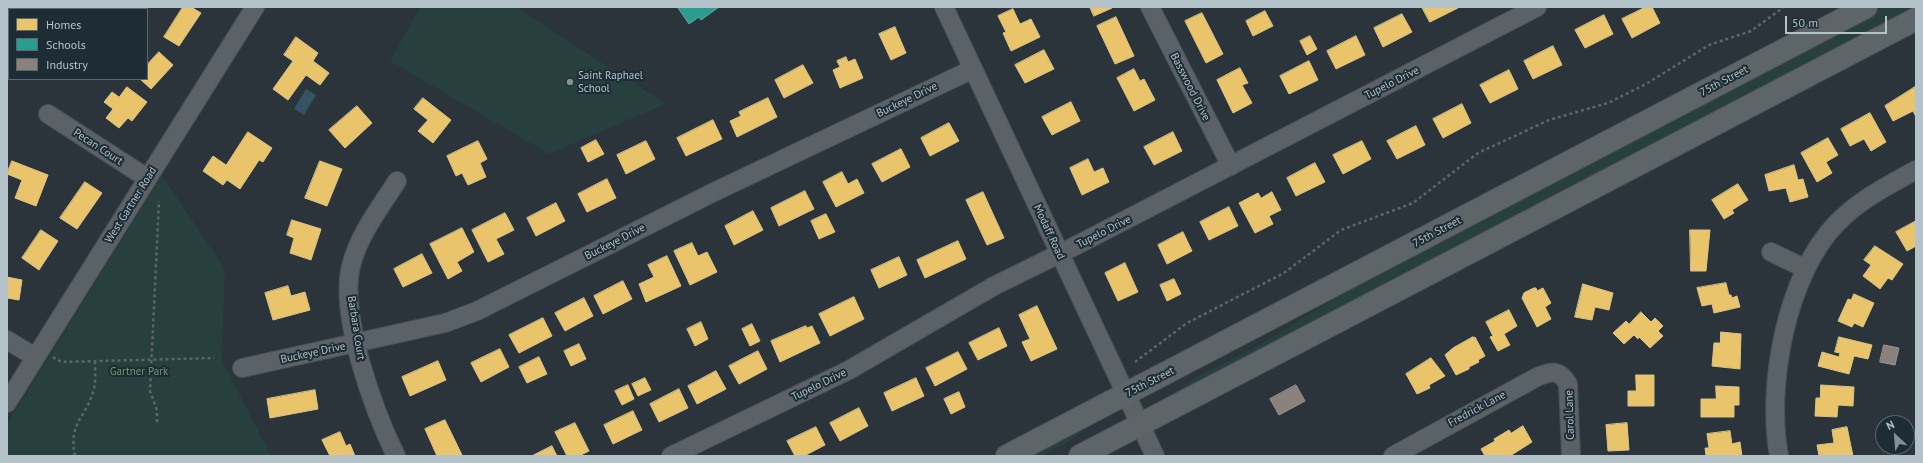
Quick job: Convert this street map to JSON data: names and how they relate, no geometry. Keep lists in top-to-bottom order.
{
  "streets": {
    "main road": ["75th Street"],
    "street": [
      "Tupelo Drive",
      "Basswood Drive",
      "Buckeye Drive",
      "Pecan Court",
      "West Gartner Road",
      "Modaff Road",
      "Barbara Court",
      "Fredrick Lane",
      "Carol Lane"
    ]
  },
  "crossings": [
    ["75th Street", "Modaff Road"],
    ["Tupelo Drive", "Basswood Drive"],
    ["Tupelo Drive", "Modaff Road"],
    ["Buckeye Drive", "Modaff Road"],
    ["Buckeye Drive", "Barbara Court"],
    ["Pecan Court", "West Gartner Road"],
    ["Fredrick Lane", "Carol Lane"]
  ],
  "parks": ["Gartner Park"],
  "places": ["Saint Raphael School"],
  "legend": ["Homes", "Schools", "Industry"],
  "scale_bar": "50 m",
  "north": "top left"
}
